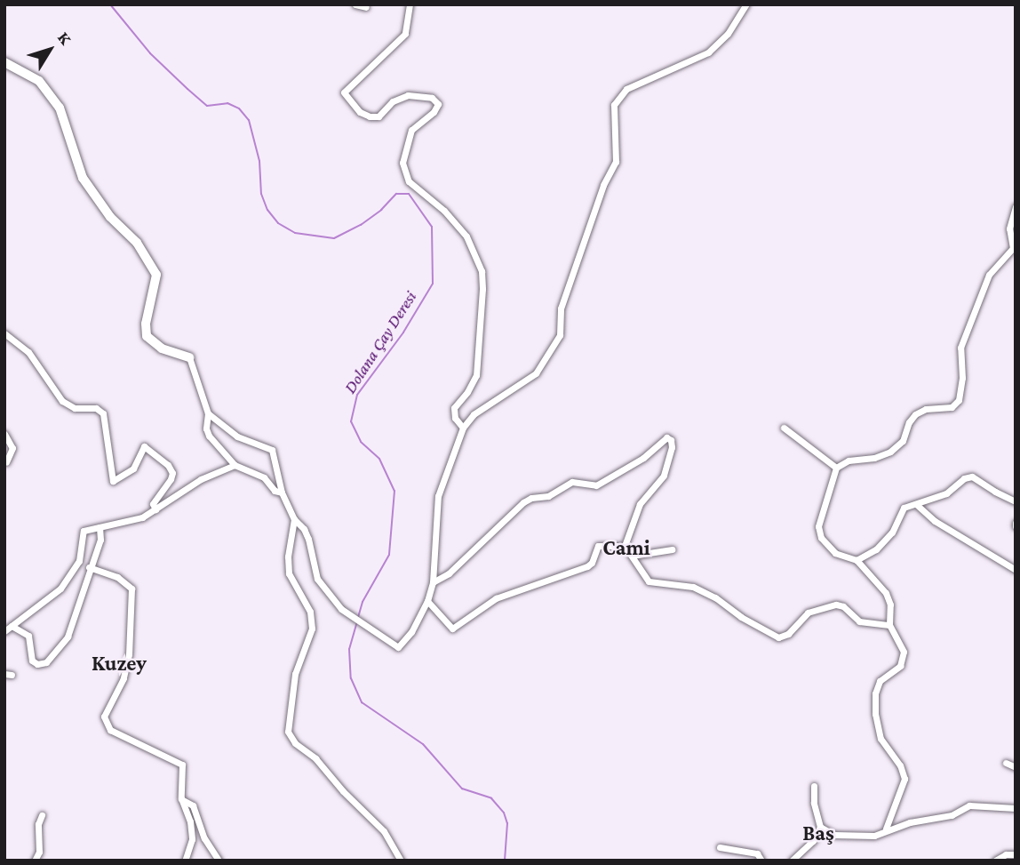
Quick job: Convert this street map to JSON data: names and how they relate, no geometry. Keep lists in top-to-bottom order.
{
  "districts": ["Cami", "Kuzey", "Baş"],
  "water": ["Dolana Çay Deresi"],
  "north": "top right"
}
